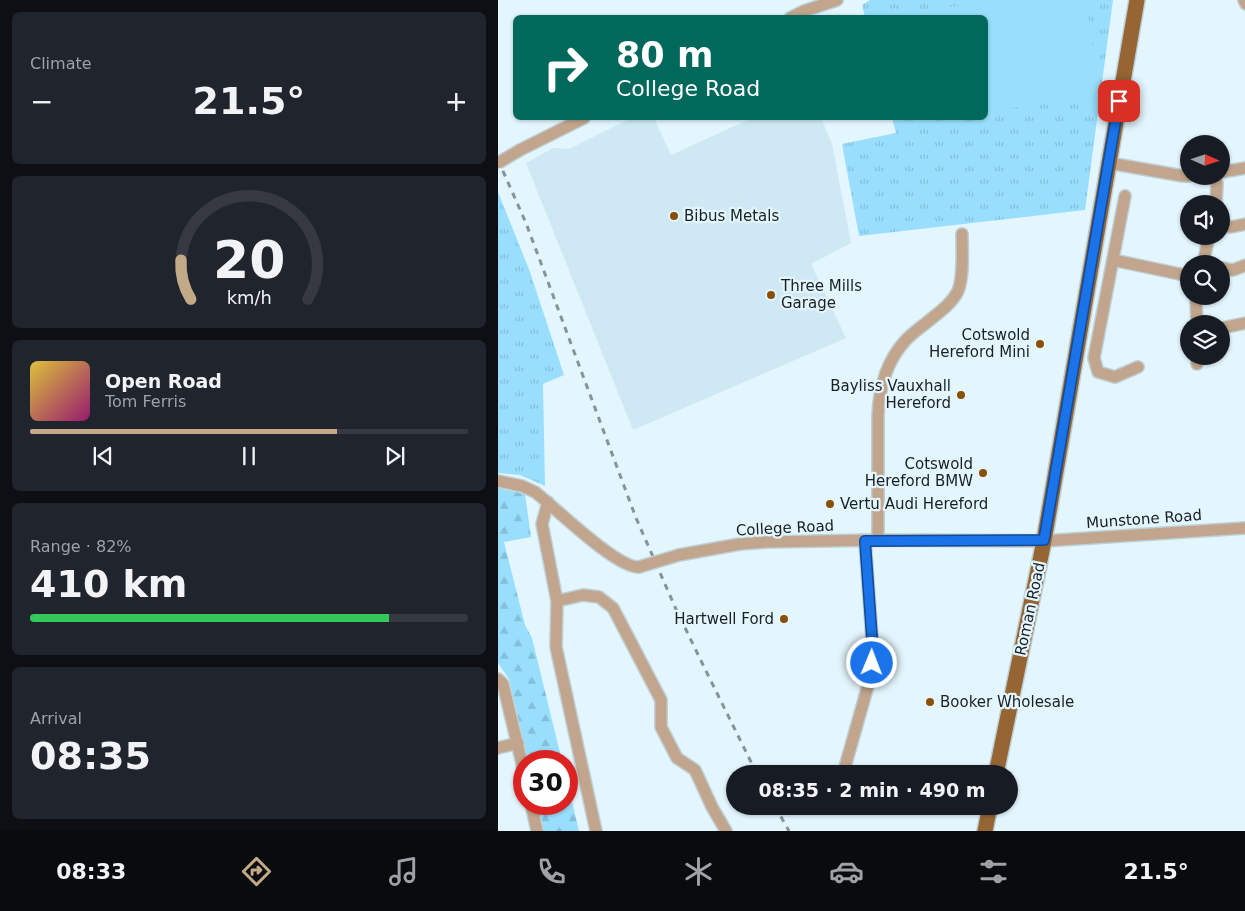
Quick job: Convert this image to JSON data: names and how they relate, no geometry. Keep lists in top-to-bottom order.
{
  "streets": {
    "main road": ["Roman Road"],
    "street": ["Munstone Road", "College Road"]
  },
  "crossings": [
    ["Munstone Road", "College Road"],
    ["Munstone Road", "Roman Road"],
    ["College Road", "Roman Road"]
  ],
  "places": [
    "Bibus Metals",
    "Three Mills Garage",
    "Cotswold Hereford Mini",
    "Bayliss Vauxhall Hereford",
    "Cotswold Hereford BMW",
    "Vertu Audi Hereford",
    "Hartwell Ford",
    "Booker Wholesale"
  ],
  "north": "right",
  "page": {
    "tile": [
      "Climate",
      ["Range · 82%", "410 km"],
      ["Arrival", "08:35"]
    ],
    "turn": ["80 m", "College Road"],
    "heat": ["−", "21.5°", "+"],
    "song": ["Open Road", "Tom Ferris"],
    "limit": "30",
    "trip": "08:35 · 2 min · 490 m",
    "tabs": ["08:33", "21.5°"],
    "gauge": ["20", "km/h"]
  }
}
